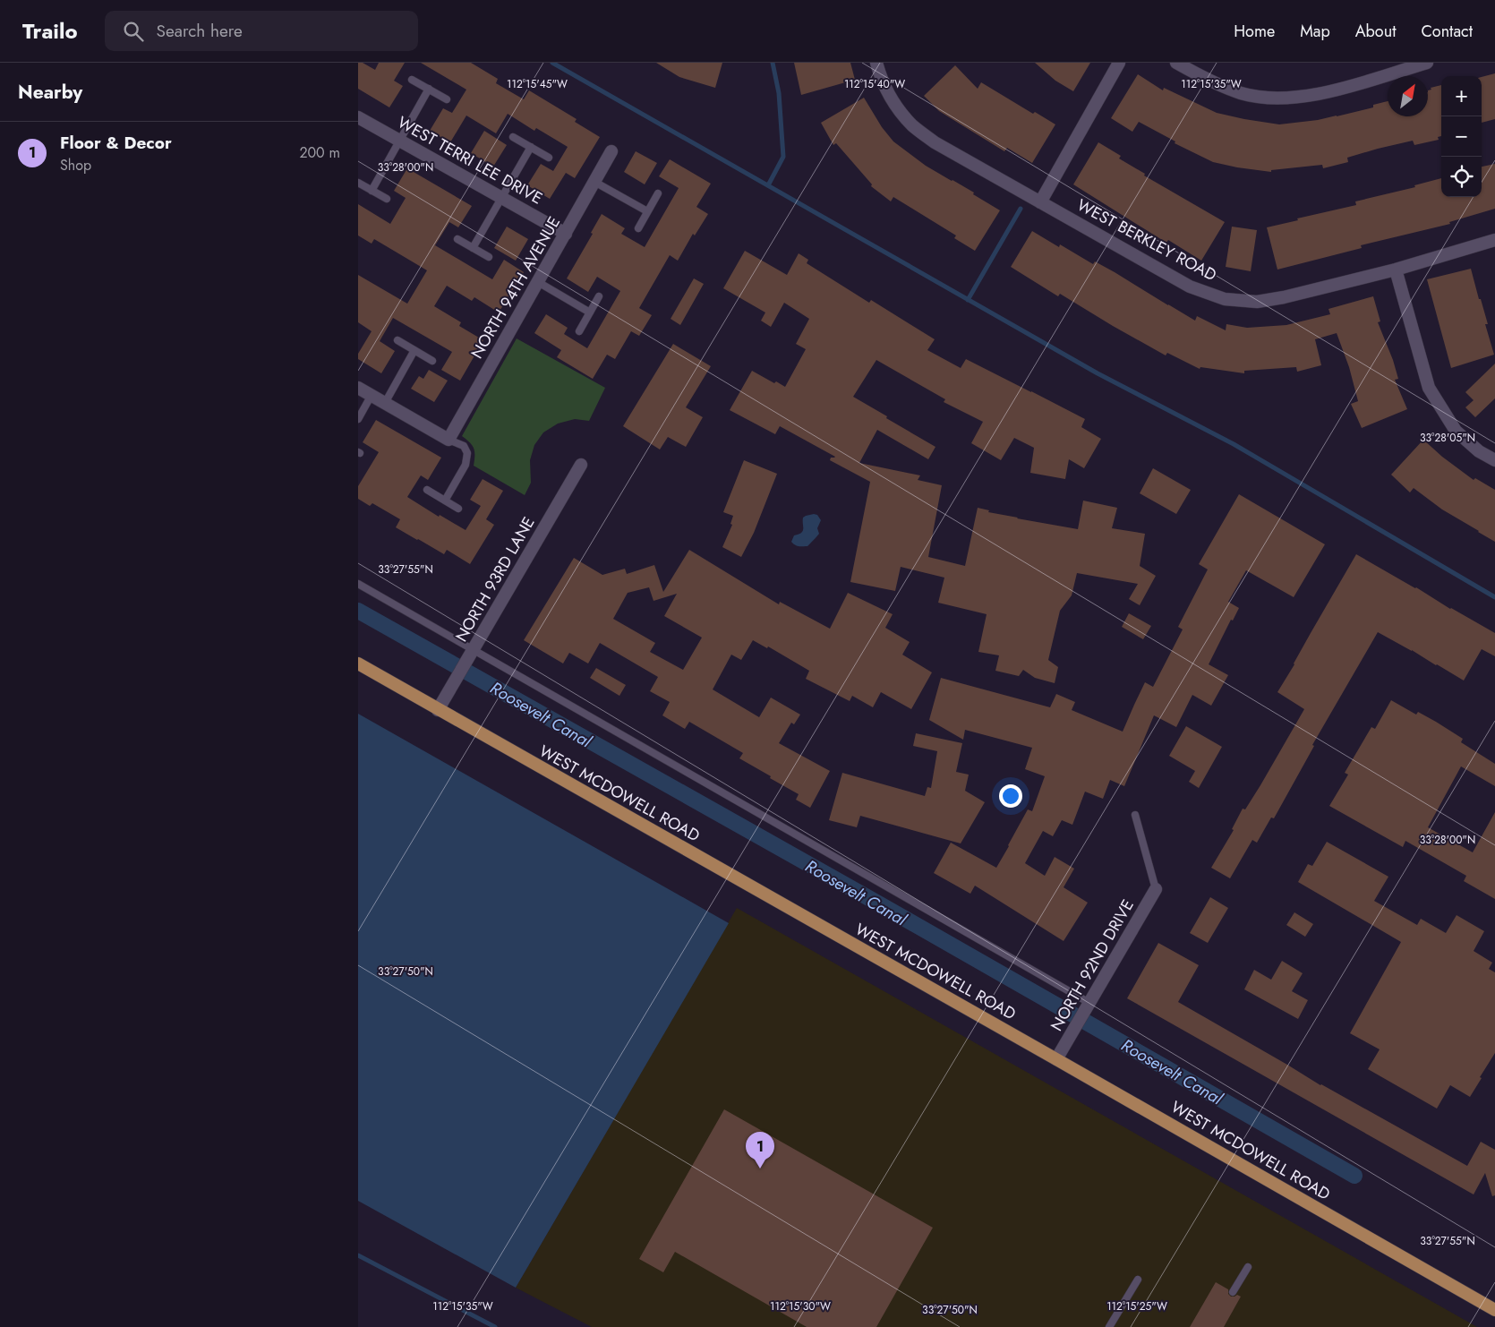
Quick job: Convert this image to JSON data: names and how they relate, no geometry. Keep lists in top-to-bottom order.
{
  "streets": {
    "main road": ["WEST MCDOWELL ROAD"],
    "street": [
      "WEST TERRI LEE DRIVE",
      "WEST BERKLEY ROAD",
      "NORTH 94TH AVENUE",
      "NORTH 93RD LANE",
      "NORTH 92ND DRIVE"
    ]
  },
  "crossings": [
    ["WEST TERRI LEE DRIVE", "NORTH 94TH AVENUE"],
    ["NORTH 93RD LANE", "WEST MCDOWELL ROAD"],
    ["WEST MCDOWELL ROAD", "NORTH 92ND DRIVE"]
  ],
  "water": ["Roosevelt Canal"],
  "north": "top right",
  "page": {
    "header": "Trailo",
    "search": "Search here",
    "nav": [
      "Home",
      "Map",
      "About",
      "Contact"
    ],
    "heading": "Nearby",
    "map_buttons": ["+", "−"],
    "list": [
      {
        "mark": "1",
        "name": "Floor & Decor",
        "note": "Shop",
        "value": "200 m"
      }
    ],
    "pins": "1"
  },
  "coordinates": [
    "112°15'45\"W",
    "112°15'40\"W",
    "112°15'35\"W",
    "33°28'00\"N",
    "33°28'05\"N",
    "33°27'55\"N",
    "33°27'50\"N",
    "112°15'30\"W",
    "112°15'25\"W"
  ]
}
